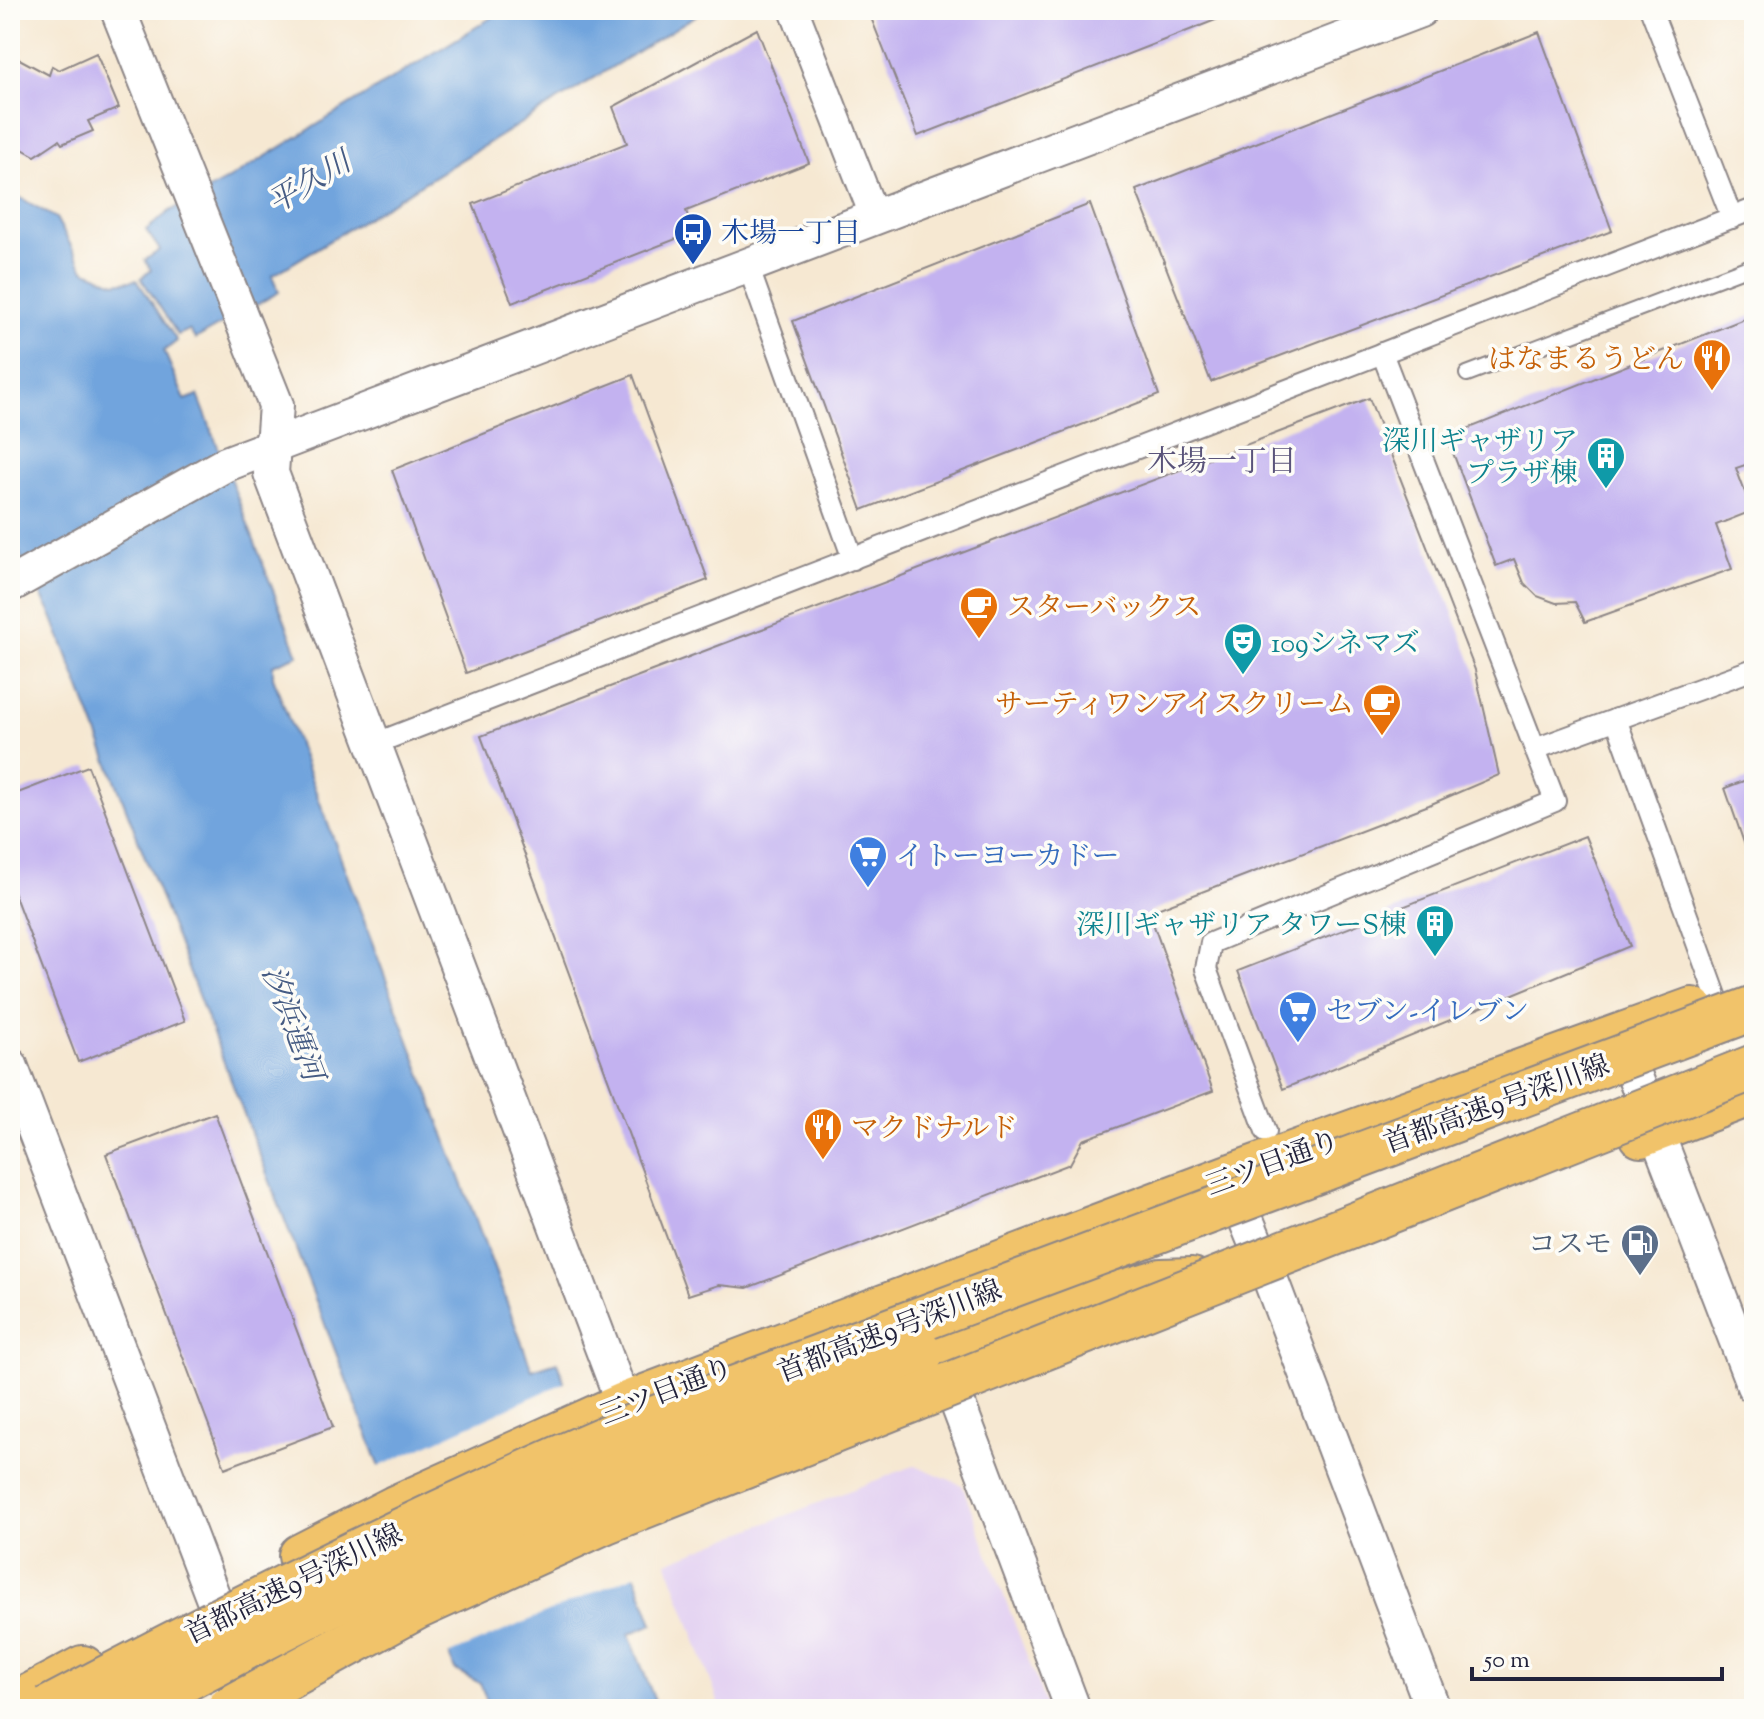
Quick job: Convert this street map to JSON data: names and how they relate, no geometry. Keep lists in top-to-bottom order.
{
  "streets": {
    "main road": ["首都高速9号深川線", "三ツ目通り"]
  },
  "crossings": [
    ["首都高速9号深川線", "三ツ目通り"]
  ],
  "districts": ["木場一丁目"],
  "water": ["平久川", "汐浜運河"],
  "places": {
    "bus stop": ["木場一丁目"],
    "restaurant": ["はなまるうどん", "マクドナルド"],
    "building": ["深川ギャザリア プラザ棟", "深川ギャザリア タワーS棟"],
    "cafe": ["スターバックス", "サーティワンアイスクリーム"],
    "theatre": ["109シネマズ"],
    "supermarket": ["イトーヨーカドー", "セブン-イレブン"],
    "fuel station": ["コスモ"]
  },
  "scale_bar": "50 m"
}
